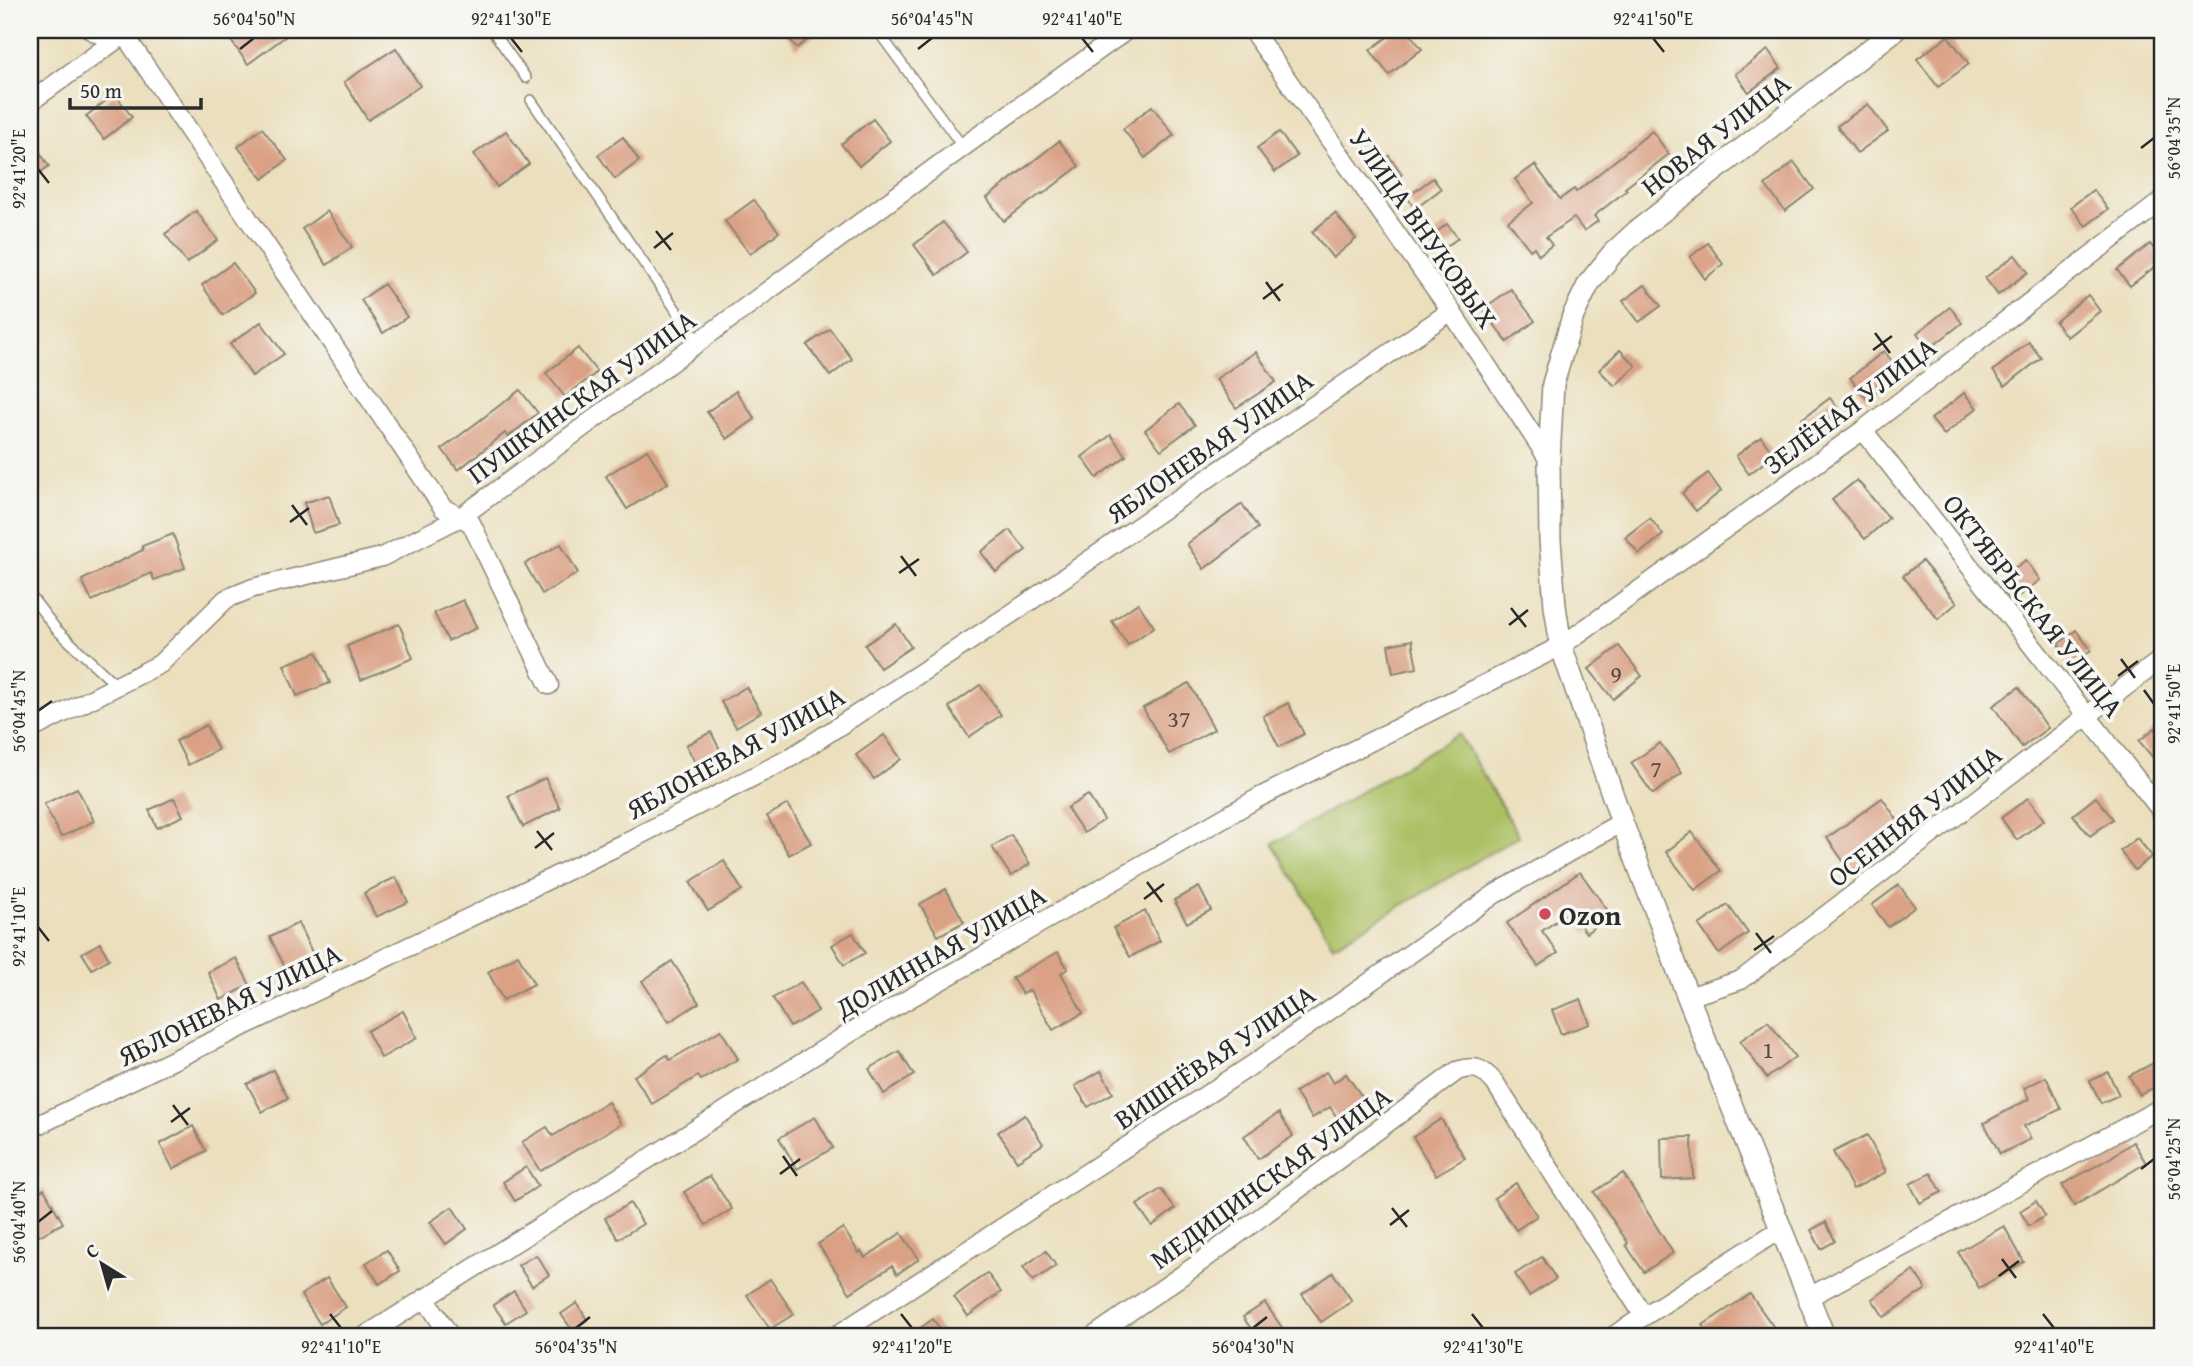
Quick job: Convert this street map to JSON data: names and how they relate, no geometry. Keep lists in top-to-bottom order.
{
  "streets": {
    "street": [
      "НОВАЯ УЛИЦА",
      "УЛИЦА ВНУКОВЫХ",
      "ПУШКИНСКАЯ УЛИЦА",
      "ЗЕЛЁНАЯ УЛИЦА",
      "ЯБЛОНЕВАЯ УЛИЦА",
      "ОКТЯБРЬСКАЯ УЛИЦА",
      "ОСЕННЯЯ УЛИЦА",
      "ДОЛИННАЯ УЛИЦА",
      "ВИШНЁВАЯ УЛИЦА",
      "МЕДИЦИНСКАЯ УЛИЦА"
    ]
  },
  "crossings": [
    ["НОВАЯ УЛИЦА", "УЛИЦА ВНУКОВЫХ"],
    ["НОВАЯ УЛИЦА", "ЗЕЛЁНАЯ УЛИЦА"],
    ["НОВАЯ УЛИЦА", "ОСЕННЯЯ УЛИЦА"],
    ["НОВАЯ УЛИЦА", "ДОЛИННАЯ УЛИЦА"],
    ["НОВАЯ УЛИЦА", "ВИШНЁВАЯ УЛИЦА"],
    ["УЛИЦА ВНУКОВЫХ", "ЯБЛОНЕВАЯ УЛИЦА"],
    ["ЗЕЛЁНАЯ УЛИЦА", "ОКТЯБРЬСКАЯ УЛИЦА"],
    ["ЗЕЛЁНАЯ УЛИЦА", "ДОЛИННАЯ УЛИЦА"],
    ["ОКТЯБРЬСКАЯ УЛИЦА", "ОСЕННЯЯ УЛИЦА"]
  ],
  "places": ["Ozon"],
  "house_numbers": [
    "9",
    "37",
    "7",
    "1"
  ],
  "scale_bar": "50 m",
  "north": "top left",
  "coordinates": [
    "56°04'50\"N",
    "92°41'30\"E",
    "56°04'45\"N",
    "92°41'40\"E",
    "92°41'50\"E",
    "56°04'35\"N",
    "92°41'20\"E",
    "92°41'10\"E",
    "56°04'25\"N",
    "56°04'40\"N",
    "56°04'30\"N"
  ]
}
